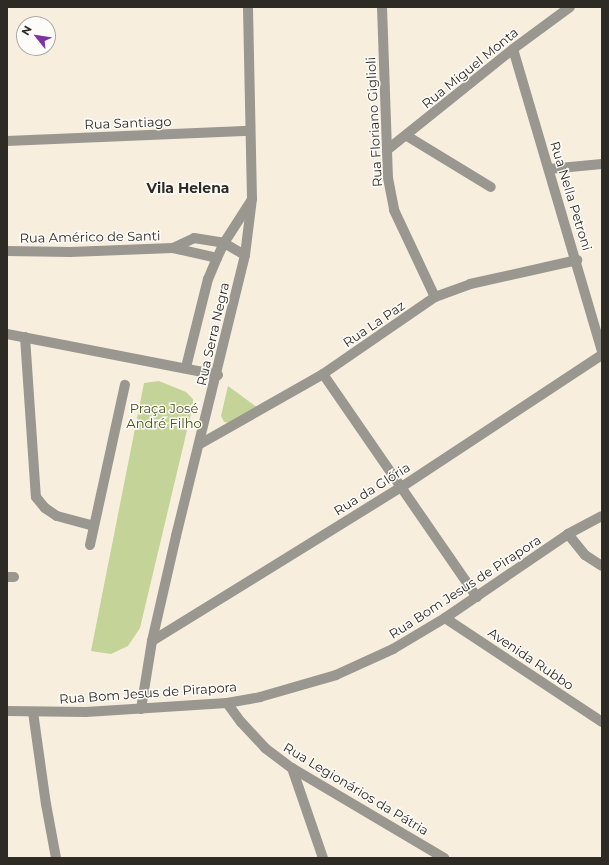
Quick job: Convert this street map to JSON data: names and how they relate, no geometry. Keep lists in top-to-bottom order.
{
  "streets": {
    "street": [
      "Rua Miguel Monta",
      "Rua Floriano Giglioli",
      "Rua Santiago",
      "Rua Nella Petroni",
      "Rua Américo de Santi",
      "Rua La Paz",
      "Rua Serra Negra",
      "Rua da Glória",
      "Rua Bom Jesus de Pirapora",
      "Avenida Rubbo",
      "Rua Legionários da Pátria"
    ]
  },
  "crossings": [
    ["Rua Miguel Monta", "Rua Floriano Giglioli"],
    ["Rua Miguel Monta", "Rua Nella Petroni"],
    ["Rua Floriano Giglioli", "Rua La Paz"],
    ["Rua Santiago", "Rua Serra Negra"],
    ["Rua Nella Petroni", "Rua La Paz"],
    ["Rua La Paz", "Rua Serra Negra"],
    ["Rua Serra Negra", "Rua da Glória"],
    ["Rua Serra Negra", "Rua Bom Jesus de Pirapora"],
    ["Rua Bom Jesus de Pirapora", "Avenida Rubbo"],
    ["Rua Bom Jesus de Pirapora", "Rua Legionários da Pátria"]
  ],
  "districts": ["Vila Helena"],
  "parks": ["Praça José André Filho"],
  "north": "top left"
}
